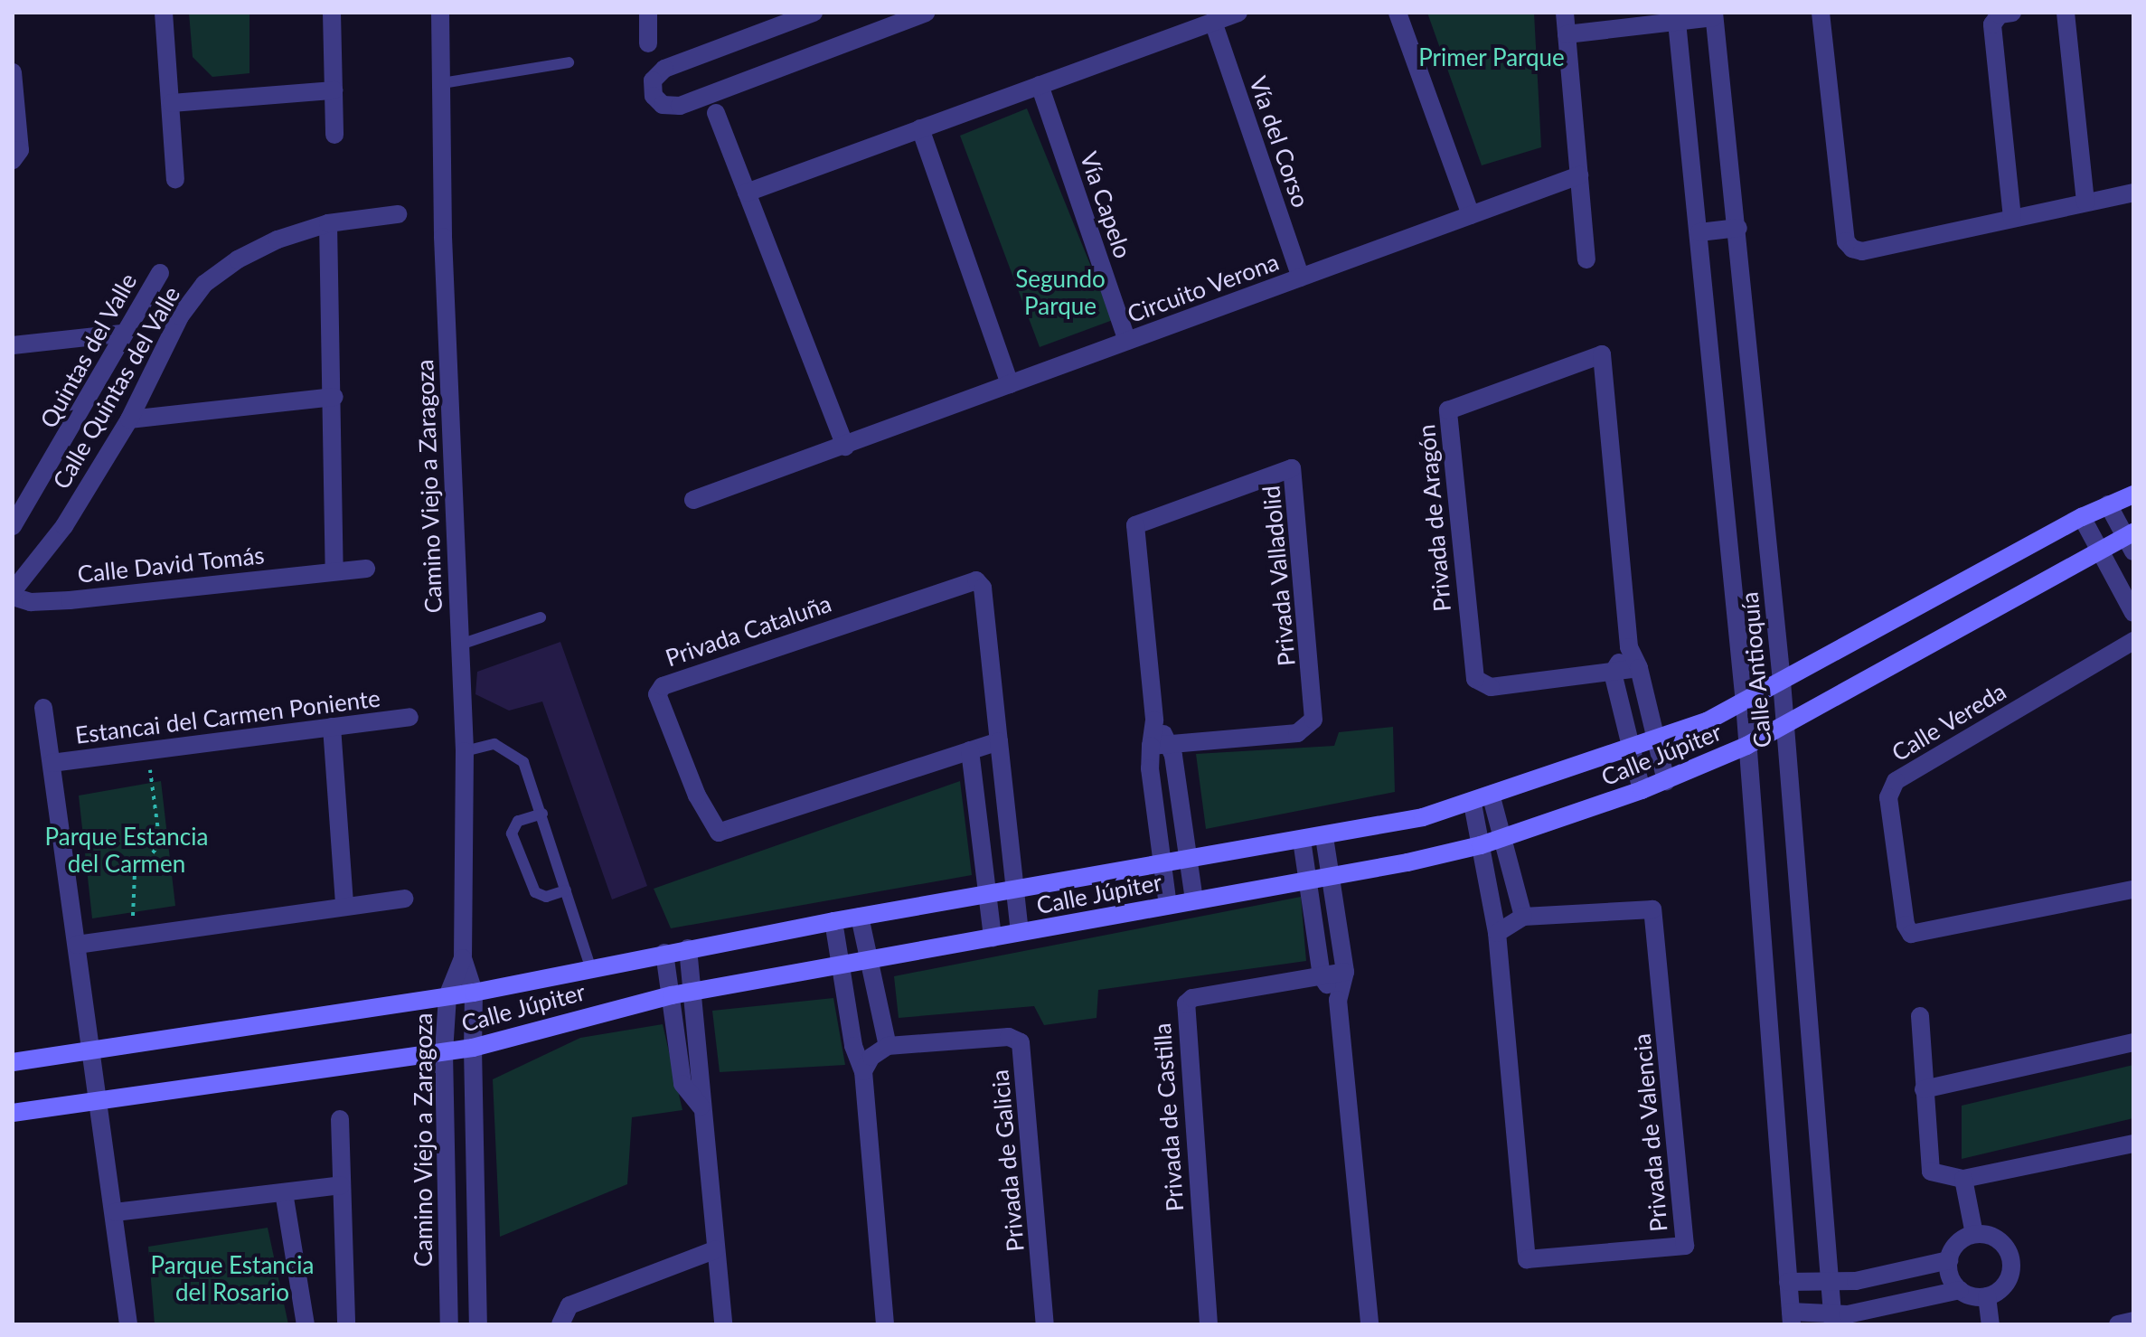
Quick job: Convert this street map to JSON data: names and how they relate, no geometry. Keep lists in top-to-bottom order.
{
  "streets": {
    "main road": ["Calle Júpiter"],
    "street": [
      "Vía del Corso",
      "Vía Capelo",
      "Circuito Verona",
      "Quintas del Valle",
      "Calle Quintas del Valle",
      "Camino Viejo a Zaragoza",
      "Privada de Aragón",
      "Calle David Tomás",
      "Privada Valladolid",
      "Privada Cataluña",
      "Calle Antioquía",
      "Estancai del Carmen Poniente",
      "Calle Vereda",
      "Privada de Castilla",
      "Privada de Valencia",
      "Privada de Galicia"
    ]
  },
  "crossings": [
    ["Vía del Corso", "Circuito Verona"],
    ["Vía Capelo", "Circuito Verona"],
    ["Calle Quintas del Valle", "Calle David Tomás"],
    ["Camino Viejo a Zaragoza", "Calle Júpiter"],
    ["Privada de Aragón", "Calle Júpiter"],
    ["Privada Valladolid", "Calle Júpiter"],
    ["Privada Cataluña", "Calle Júpiter"],
    ["Calle Antioquía", "Calle Júpiter"]
  ],
  "parks": [
    "Primer Parque",
    "Segundo Parque",
    "Parque Estancia del Carmen",
    "Parque Estancia del Rosario"
  ]
}
